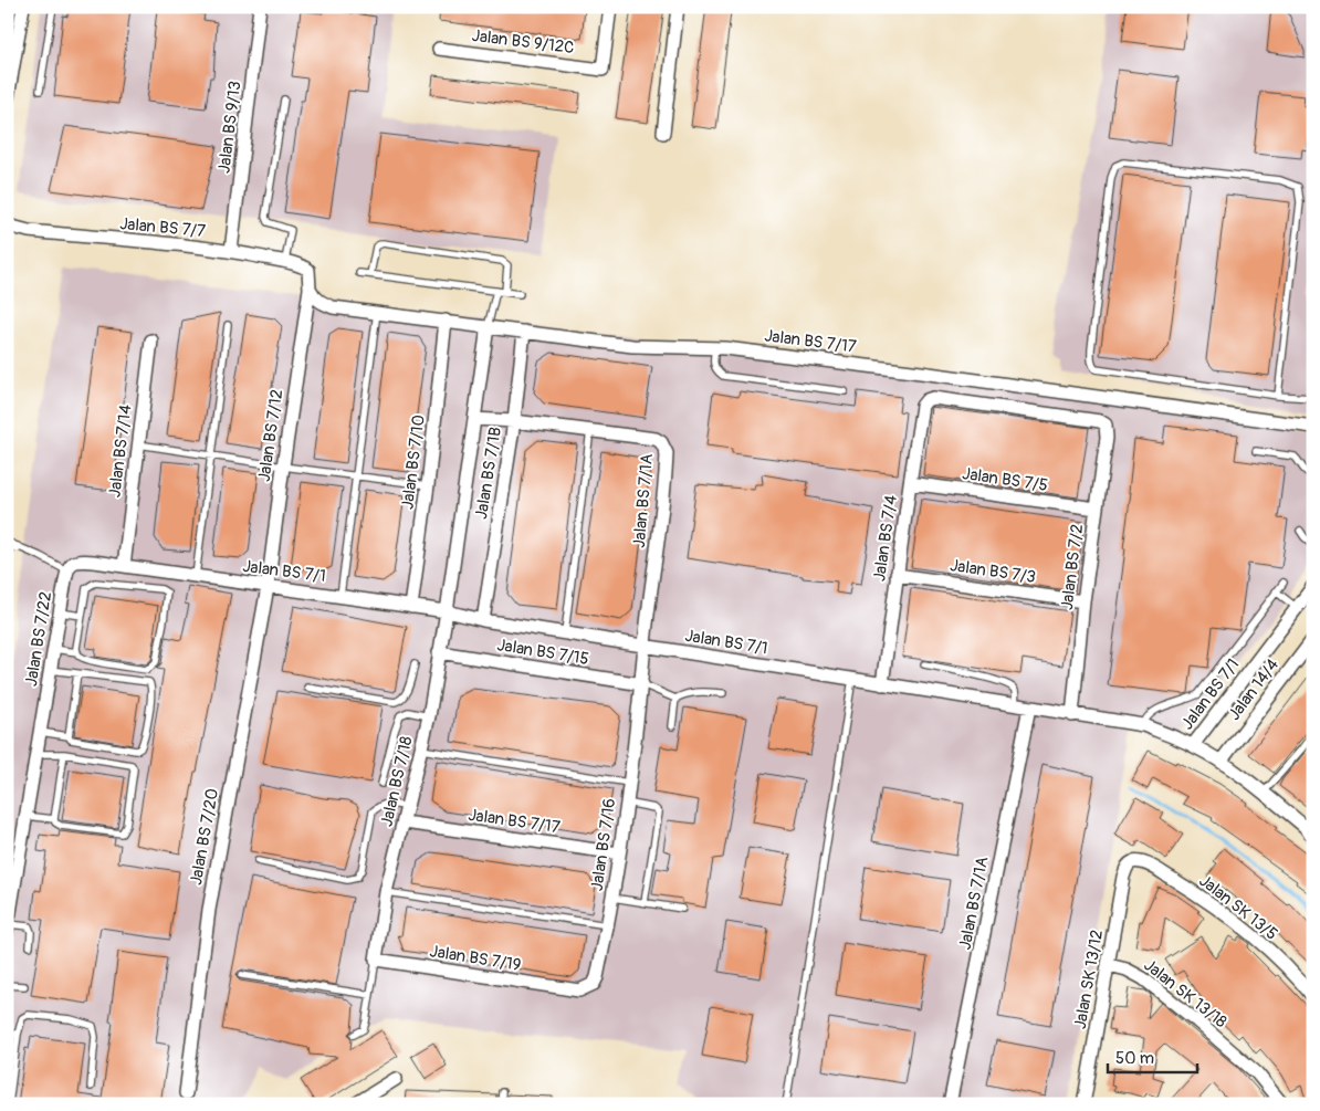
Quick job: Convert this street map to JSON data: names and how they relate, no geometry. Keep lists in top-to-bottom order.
{
  "streets": {
    "street": [
      "Jalan BS 9/12C",
      "Jalan BS 9/13",
      "Jalan BS 7/7",
      "Jalan BS 7/17",
      "Jalan BS 7/12",
      "Jalan BS 7/14",
      "Jalan BS 7/10",
      "Jalan BS 7/1B",
      "Jalan BS 7/5",
      "Jalan BS 7/1A",
      "Jalan BS 7/4",
      "Jalan BS 7/2",
      "Jalan BS 7/1",
      "Jalan BS 7/3",
      "Jalan BS 7/22",
      "Jalan BS 7/15",
      "Jalan 14/4",
      "Jalan BS 7/18",
      "Jalan BS 7/20",
      "Jalan BS 7/16",
      "Jalan SK 13/5",
      "Jalan BS 7/19",
      "Jalan SK 13/12",
      "Jalan SK 13/18"
    ]
  },
  "crossings": [
    ["Jalan BS 9/13", "Jalan BS 7/7"],
    ["Jalan BS 7/7", "Jalan BS 7/12"],
    ["Jalan BS 7/17", "Jalan BS 7/12"],
    ["Jalan BS 7/17", "Jalan BS 7/10"],
    ["Jalan BS 7/17", "Jalan BS 7/1B"],
    ["Jalan BS 7/17", "Jalan BS 7/18"],
    ["Jalan BS 7/17", "Jalan BS 7/16"],
    ["Jalan BS 7/12", "Jalan BS 7/1"],
    ["Jalan BS 7/12", "Jalan BS 7/20"],
    ["Jalan BS 7/14", "Jalan BS 7/1"],
    ["Jalan BS 7/10", "Jalan BS 7/1"],
    ["Jalan BS 7/1B", "Jalan BS 7/1A"],
    ["Jalan BS 7/1B", "Jalan BS 7/1"],
    ["Jalan BS 7/1B", "Jalan BS 7/18"],
    ["Jalan BS 7/5", "Jalan BS 7/4"],
    ["Jalan BS 7/5", "Jalan BS 7/2"],
    ["Jalan BS 7/1A", "Jalan BS 7/1"],
    ["Jalan BS 7/1A", "Jalan BS 7/16"],
    ["Jalan BS 7/4", "Jalan BS 7/2"],
    ["Jalan BS 7/4", "Jalan BS 7/1"],
    ["Jalan BS 7/4", "Jalan BS 7/3"],
    ["Jalan BS 7/2", "Jalan BS 7/1"],
    ["Jalan BS 7/2", "Jalan BS 7/3"],
    ["Jalan BS 7/1", "Jalan BS 7/22"],
    ["Jalan BS 7/1", "Jalan BS 7/18"],
    ["Jalan BS 7/1", "Jalan BS 7/20"],
    ["Jalan BS 7/1", "Jalan BS 7/16"],
    ["Jalan BS 7/15", "Jalan BS 7/18"],
    ["Jalan BS 7/15", "Jalan BS 7/16"],
    ["Jalan BS 7/18", "Jalan BS 7/19"],
    ["Jalan BS 7/16", "Jalan BS 7/19"],
    ["Jalan SK 13/5", "Jalan SK 13/12"],
    ["Jalan SK 13/12", "Jalan SK 13/18"]
  ],
  "scale_bar": "50 m"
}
